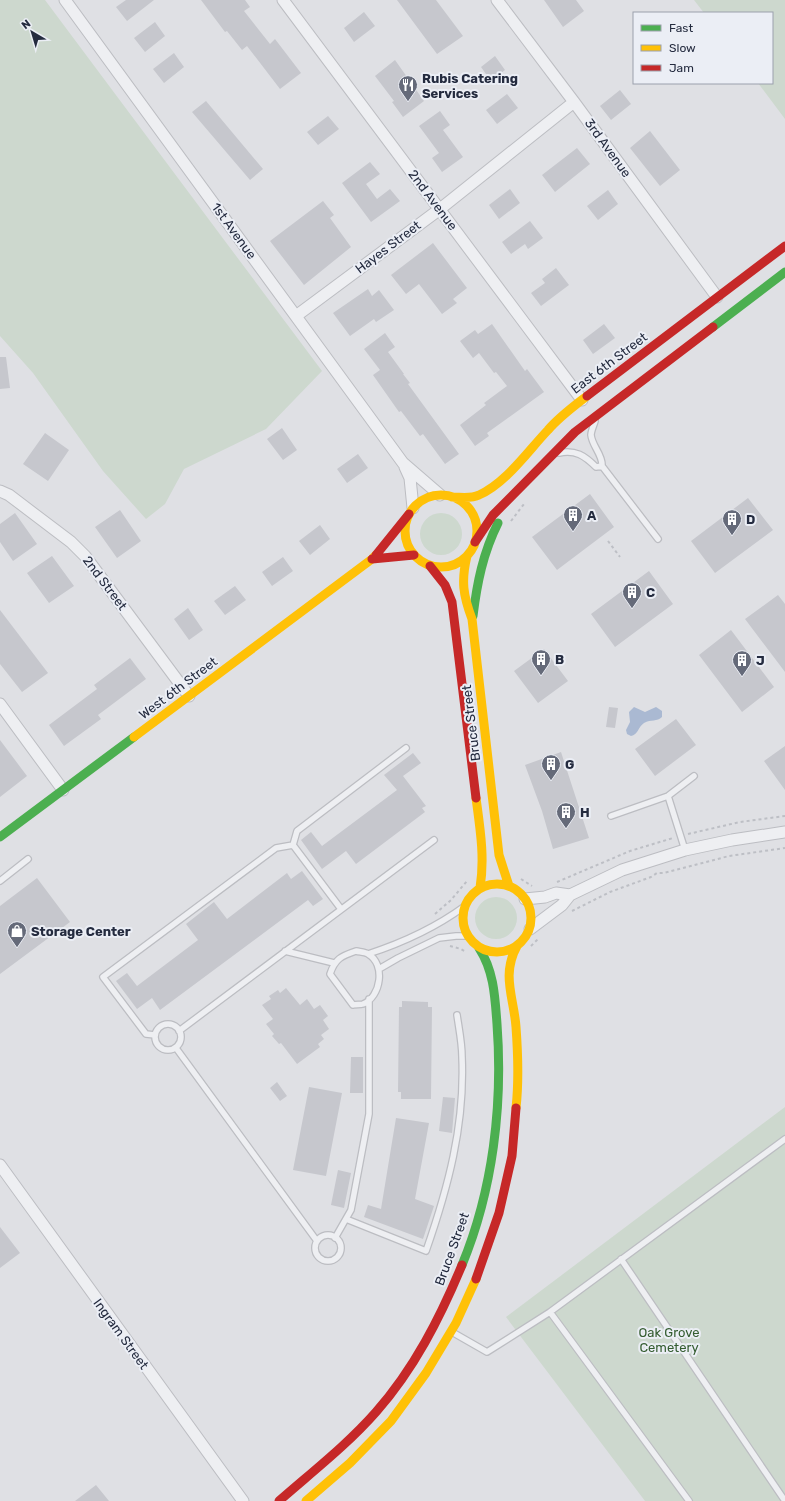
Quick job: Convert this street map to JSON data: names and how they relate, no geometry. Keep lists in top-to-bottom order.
{
  "streets": {
    "street": [
      "3rd Avenue",
      "2nd Avenue",
      "1st Avenue",
      "Hayes Street",
      "East 6th Street",
      "2nd Street",
      "West 6th Street",
      "Bruce Street",
      "Ingram Street"
    ]
  },
  "crossings": [
    ["3rd Avenue", "Hayes Street"],
    ["3rd Avenue", "East 6th Street"],
    ["2nd Avenue", "Hayes Street"],
    ["2nd Avenue", "East 6th Street"],
    ["1st Avenue", "Hayes Street"],
    ["1st Avenue", "East 6th Street"],
    ["1st Avenue", "West 6th Street"],
    ["1st Avenue", "Bruce Street"],
    ["East 6th Street", "West 6th Street"],
    ["East 6th Street", "Bruce Street"],
    ["2nd Street", "West 6th Street"],
    ["West 6th Street", "Bruce Street"]
  ],
  "parks": ["Oak Grove Cemetery"],
  "places": {
    "restaurant": ["Rubis Catering Services"],
    "building": [
      "A",
      "D",
      "C",
      "B",
      "J",
      "G",
      "H"
    ],
    "shop": ["Storage Center"]
  },
  "legend": ["Fast", "Slow", "Jam"],
  "north": "top left"
}
